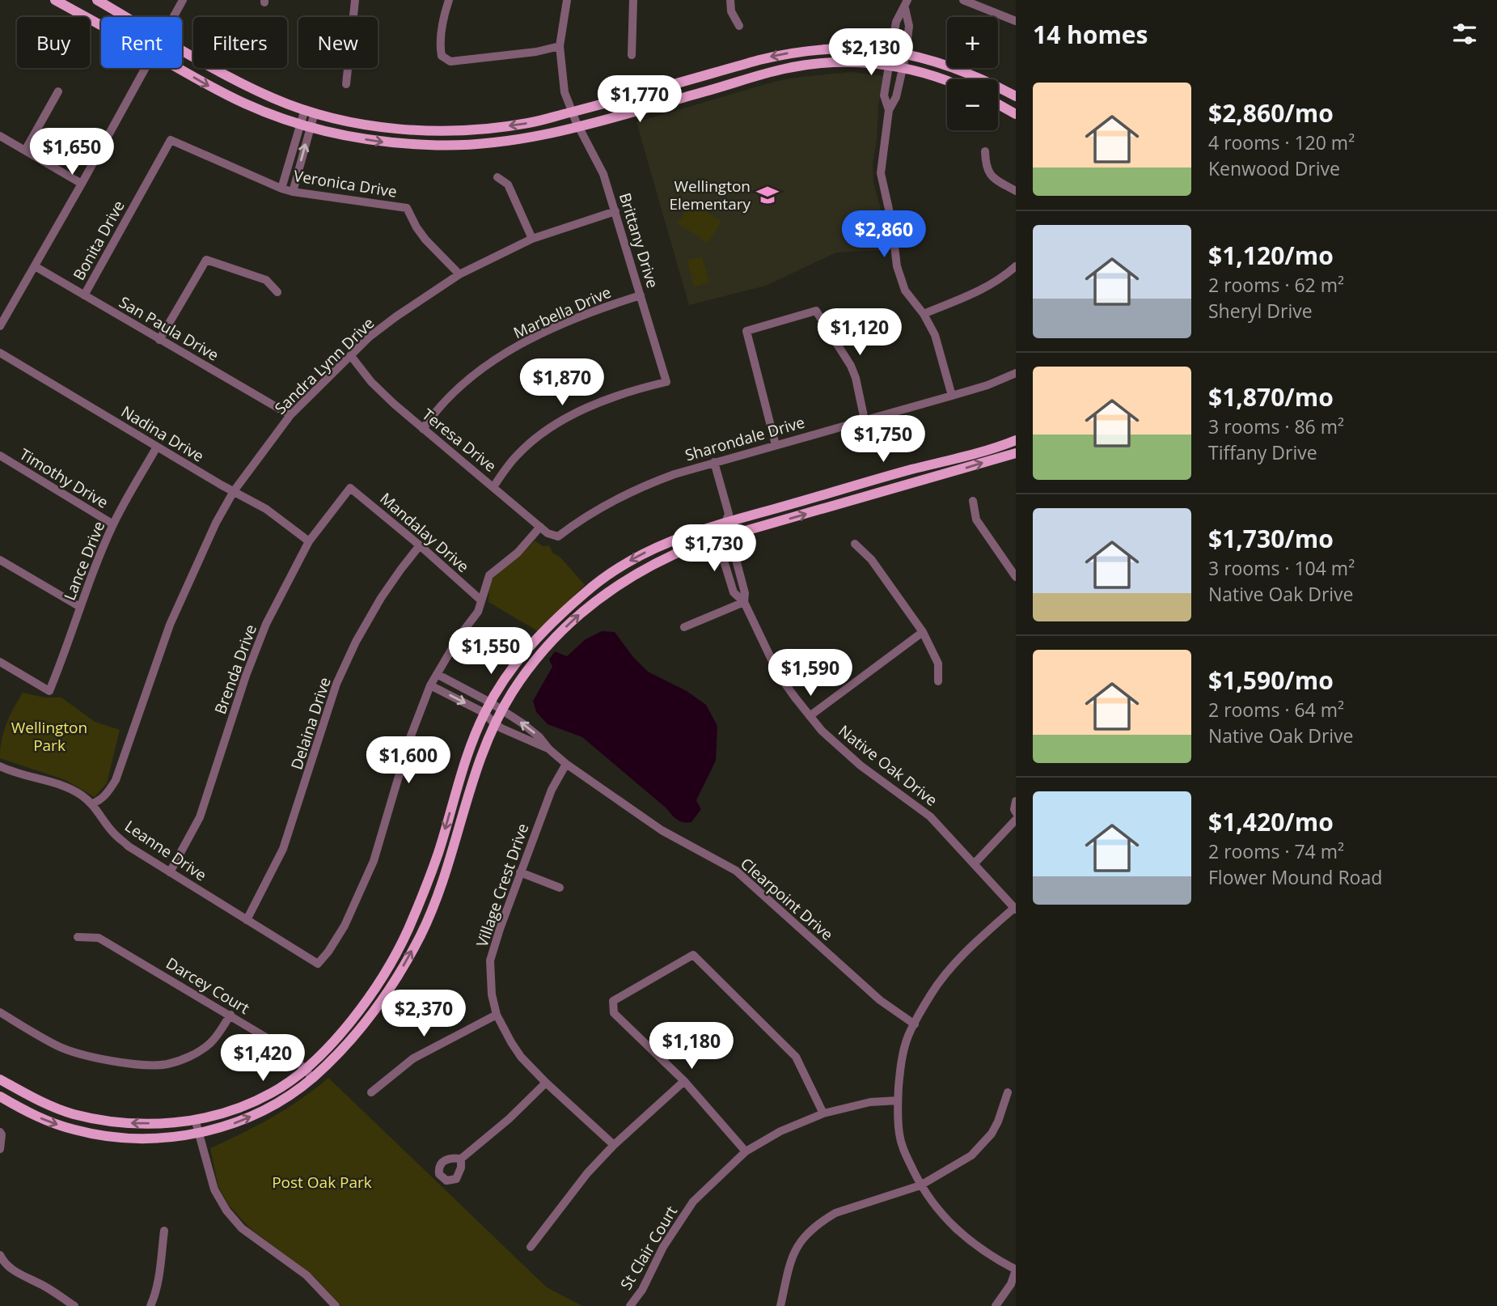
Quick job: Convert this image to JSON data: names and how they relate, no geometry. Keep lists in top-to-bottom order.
{
  "streets": {
    "street": [
      "Veronica Drive",
      "Bonita Drive",
      "Brittany Drive",
      "Marbella Drive",
      "San Paula Drive",
      "Sandra Lynn Drive",
      "Nadina Drive",
      "Sharondale Drive",
      "Teresa Drive",
      "Timothy Drive",
      "Mandalay Drive",
      "Lance Drive",
      "Brenda Drive",
      "Delaina Drive",
      "Native Oak Drive",
      "Leanne Drive",
      "Village Crest Drive",
      "Clearpoint Drive",
      "Darcey Court",
      "St Clair Court"
    ]
  },
  "crossings": [
    ["Veronica Drive", "Bonita Drive"],
    ["Veronica Drive", "Sandra Lynn Drive"],
    ["Bonita Drive", "San Paula Drive"],
    ["Brittany Drive", "Marbella Drive"],
    ["Brittany Drive", "Sandra Lynn Drive"],
    ["Brittany Drive", "Teresa Drive"],
    ["Marbella Drive", "Teresa Drive"],
    ["San Paula Drive", "Sandra Lynn Drive"],
    ["Sandra Lynn Drive", "Nadina Drive"],
    ["Sandra Lynn Drive", "Teresa Drive"],
    ["Sandra Lynn Drive", "Leanne Drive"],
    ["Nadina Drive", "Lance Drive"],
    ["Nadina Drive", "Brenda Drive"],
    ["Sharondale Drive", "Teresa Drive"],
    ["Sharondale Drive", "Native Oak Drive"],
    ["Timothy Drive", "Lance Drive"],
    ["Mandalay Drive", "Brenda Drive"],
    ["Mandalay Drive", "Delaina Drive"],
    ["Brenda Drive", "Leanne Drive"],
    ["Delaina Drive", "Leanne Drive"],
    ["Leanne Drive", "Clearpoint Drive"],
    ["Village Crest Drive", "Clearpoint Drive"]
  ],
  "parks": ["Wellington Park", "Post Oak Park"],
  "places": {
    "school or university": ["Wellington Elementary"]
  },
  "page": {
    "heading": "14 homes",
    "map_buttons": ["+", "−"],
    "chip": [
      "Buy",
      "Rent",
      "Filters",
      "New"
    ],
    "price": [
      "$2,130",
      "$1,770",
      "$1,650",
      "$2,860",
      "$1,120",
      "$1,870",
      "$1,750",
      "$1,730",
      "$1,550",
      "$1,590",
      "$1,600",
      "$2,370",
      "$1,180",
      "$1,420"
    ],
    "list": [
      {
        "name": "$2,860/mo",
        "note": "4 rooms · 120 m² · Kenwood Drive"
      },
      {
        "name": "$1,120/mo",
        "note": "2 rooms · 62 m² · Sheryl Drive"
      },
      {
        "name": "$1,870/mo",
        "note": "3 rooms · 86 m² · Tiffany Drive"
      },
      {
        "name": "$1,730/mo",
        "note": "3 rooms · 104 m² · Native Oak Drive"
      },
      {
        "name": "$1,590/mo",
        "note": "2 rooms · 64 m² · Native Oak Drive"
      },
      {
        "name": "$1,420/mo",
        "note": "2 rooms · 74 m² · Flower Mound Road"
      }
    ]
  }
}
